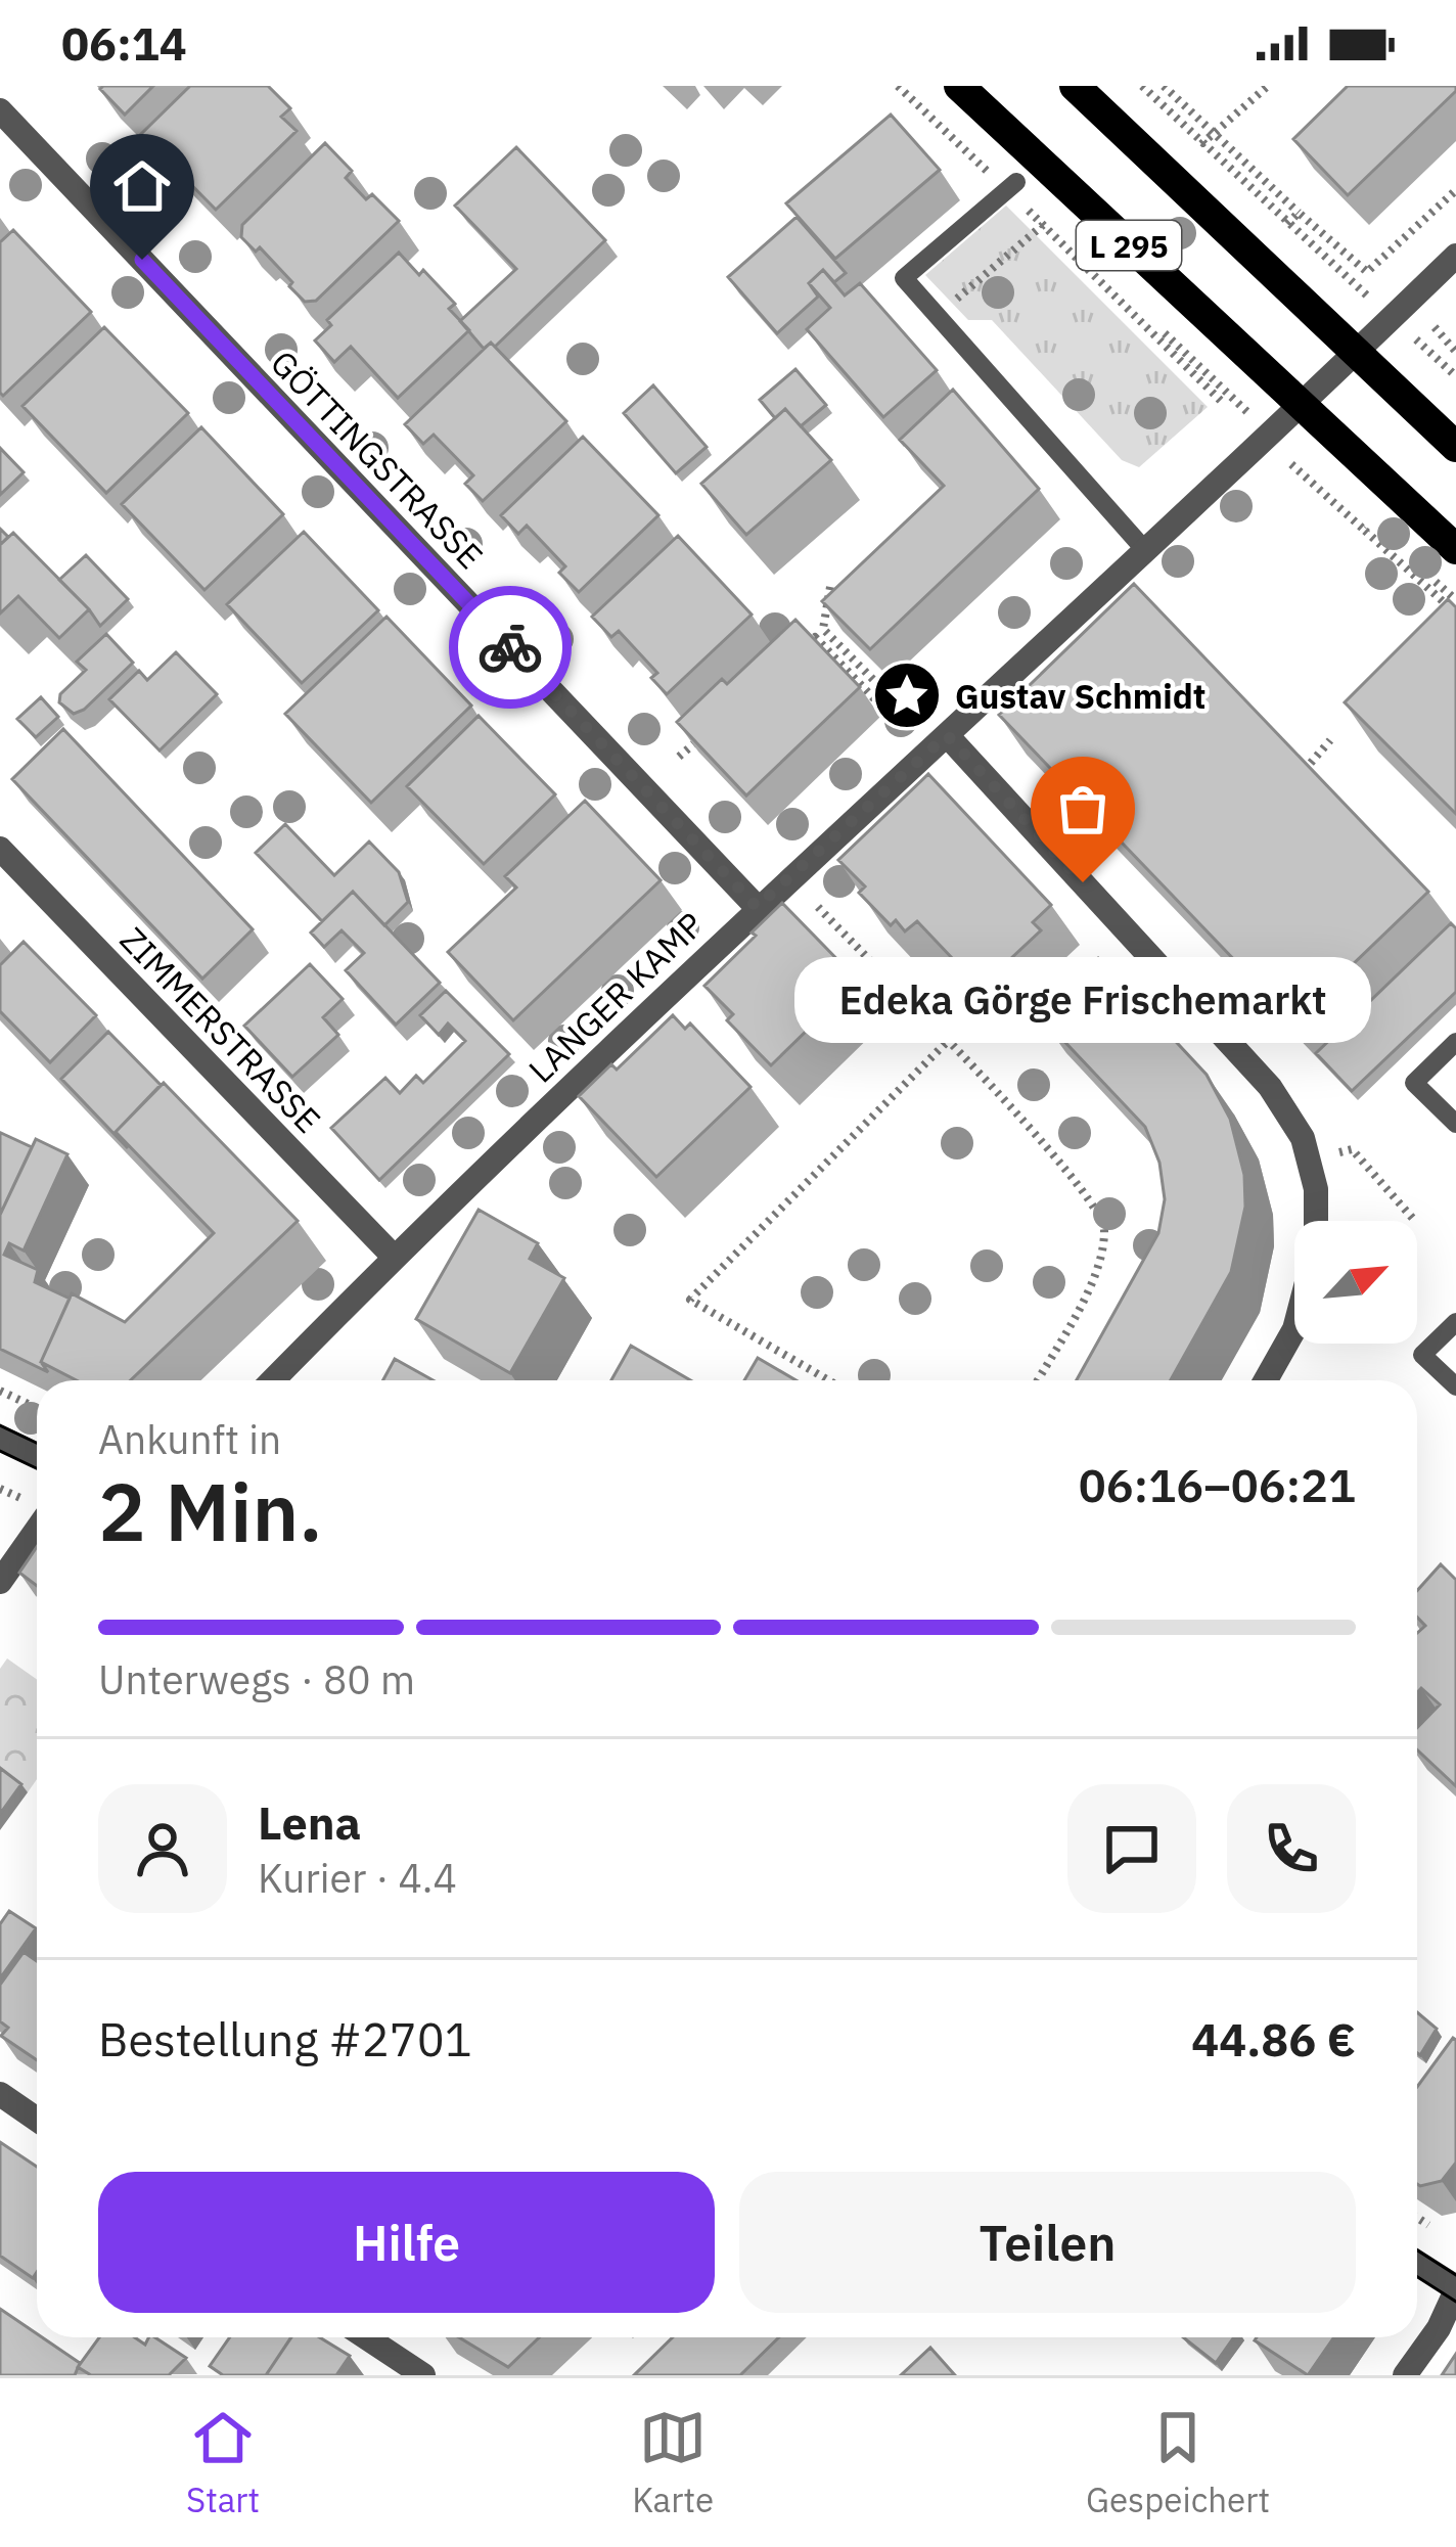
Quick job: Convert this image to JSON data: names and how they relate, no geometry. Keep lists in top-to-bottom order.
{
  "streets": {
    "main road": ["L 295"],
    "street": ["GÖTTINGSTRASSE", "LANGER KAMP", "ZIMMERSTRASSE"]
  },
  "crossings": [
    ["L 295", "LANGER KAMP"],
    ["GÖTTINGSTRASSE", "LANGER KAMP"],
    ["LANGER KAMP", "ZIMMERSTRASSE"]
  ],
  "places": {
    "place": ["Gustav Schmidt"],
    "other": ["Edeka Görge Frischemarkt"]
  },
  "north": "top right",
  "page": {
    "status": "06:14",
    "bubble": "Edeka Görge Frischemarkt",
    "heading": ["2 Min.", "Ankunft in", "06:16–06:21"],
    "panel": [
      "Lena",
      "Kurier · 4.4",
      "Bestellung #2701",
      "44.86 €"
    ],
    "bar": "Unterwegs · 80 m",
    "buttons": ["Hilfe", "Teilen"],
    "tabs": ["Start", "Karte", "Gespeichert"]
  }
}
